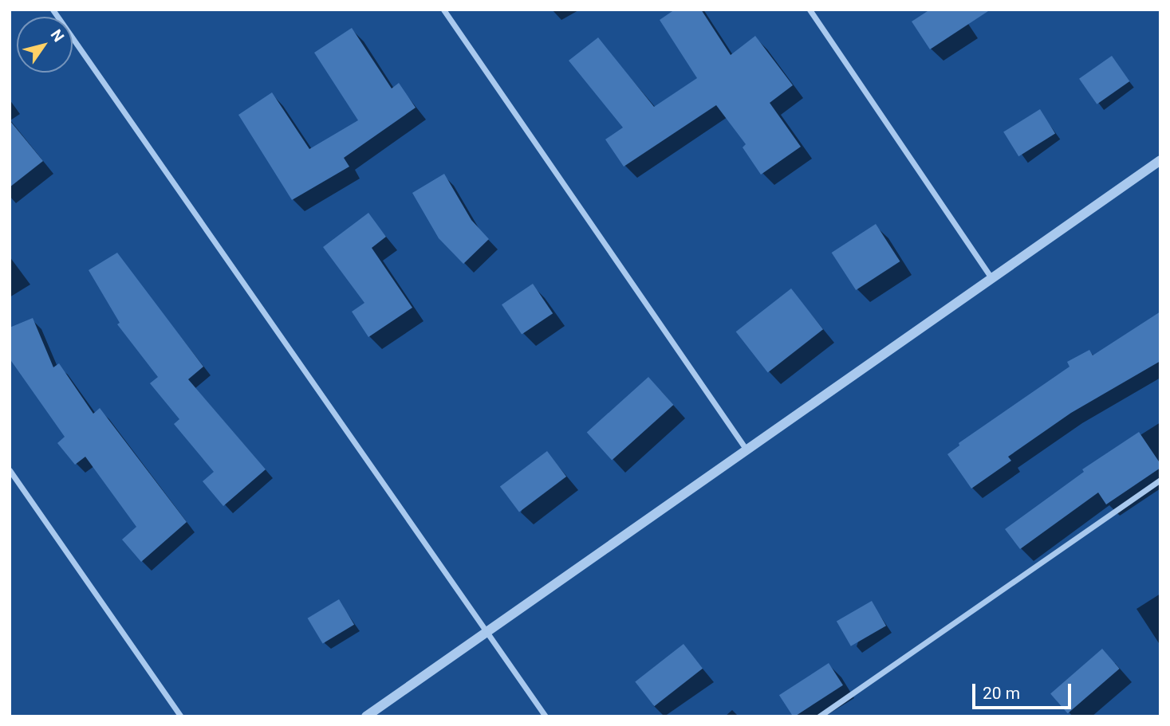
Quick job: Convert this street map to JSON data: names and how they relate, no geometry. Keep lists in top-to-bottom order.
{
  "scale_bar": "20 m",
  "north": "top right"
}
